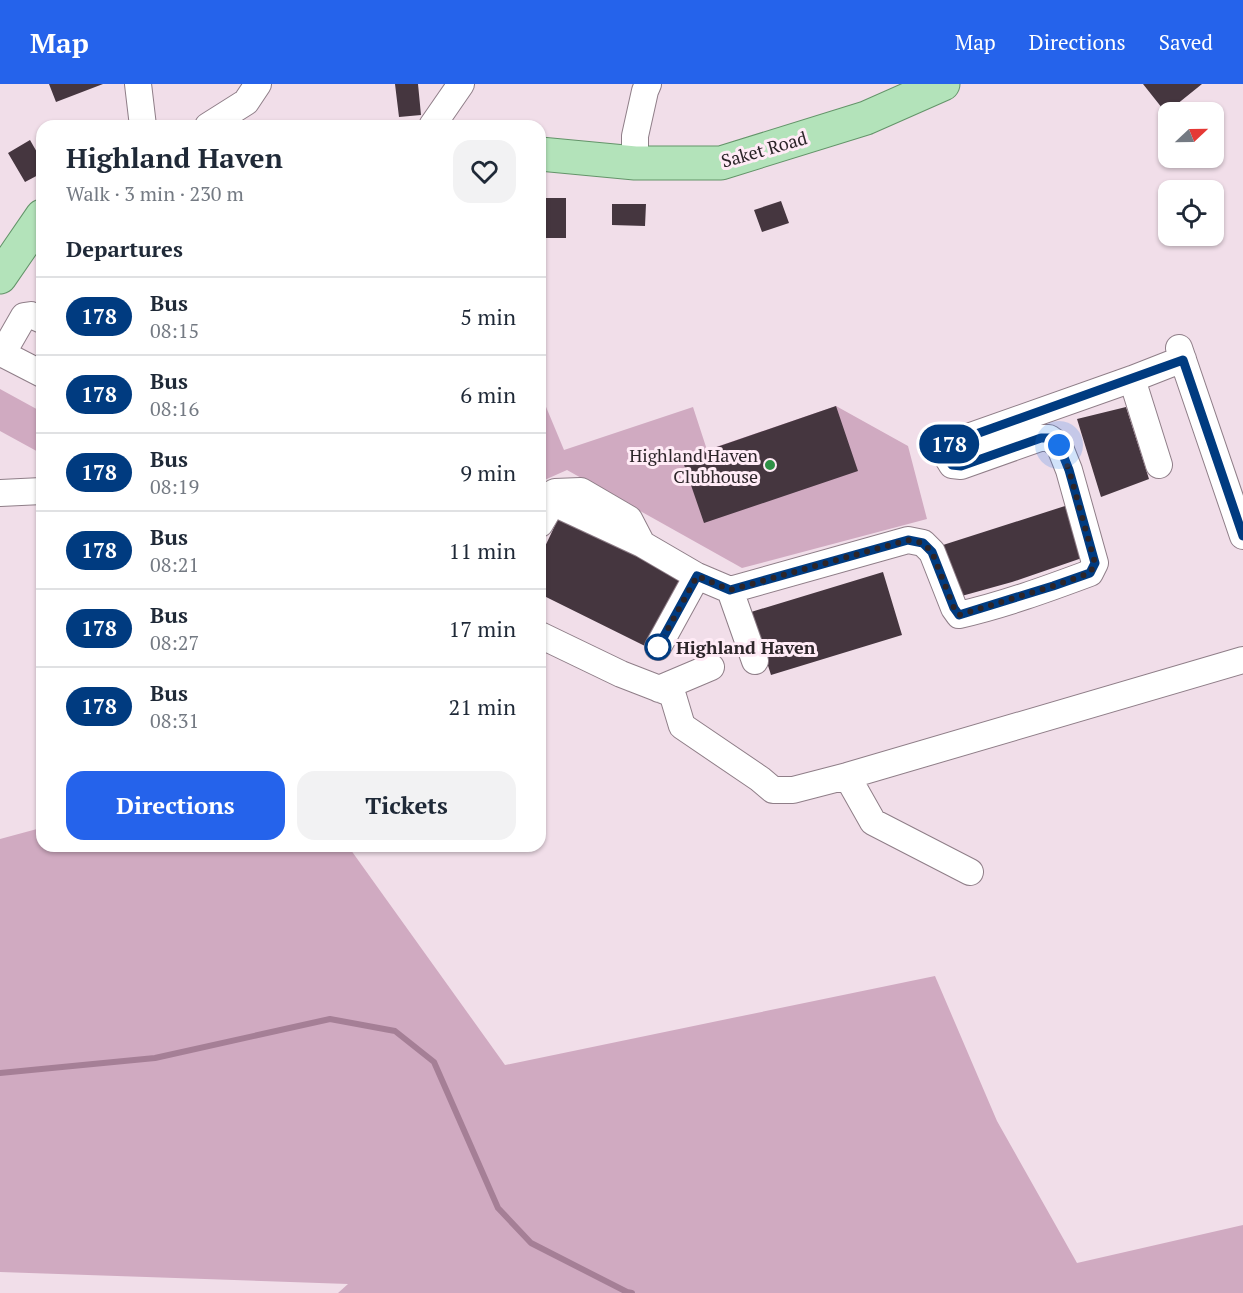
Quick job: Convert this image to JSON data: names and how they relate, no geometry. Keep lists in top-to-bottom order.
{
  "streets": {
    "main road": ["Saket Road"]
  },
  "places": ["Highland Haven Clubhouse", "Highland Haven"],
  "lines": ["bus line 178"],
  "north": "right",
  "page": {
    "header": "Map",
    "nav": ["Map", "Directions", "Saved"],
    "on_map": "178",
    "heading": [
      ["Highland Haven", "Walk · 3 min · 230 m"],
      "Departures"
    ],
    "list": [
      {
        "mark": "178",
        "name": "Bus",
        "note": "08:15",
        "value": "5 min"
      },
      {
        "mark": "178",
        "name": "Bus",
        "note": "08:16",
        "value": "6 min"
      },
      {
        "mark": "178",
        "name": "Bus",
        "note": "08:19",
        "value": "9 min"
      },
      {
        "mark": "178",
        "name": "Bus",
        "note": "08:21",
        "value": "11 min"
      },
      {
        "mark": "178",
        "name": "Bus",
        "note": "08:27",
        "value": "17 min"
      },
      {
        "mark": "178",
        "name": "Bus",
        "note": "08:31",
        "value": "21 min"
      }
    ],
    "buttons": ["Directions", "Tickets"]
  }
}
